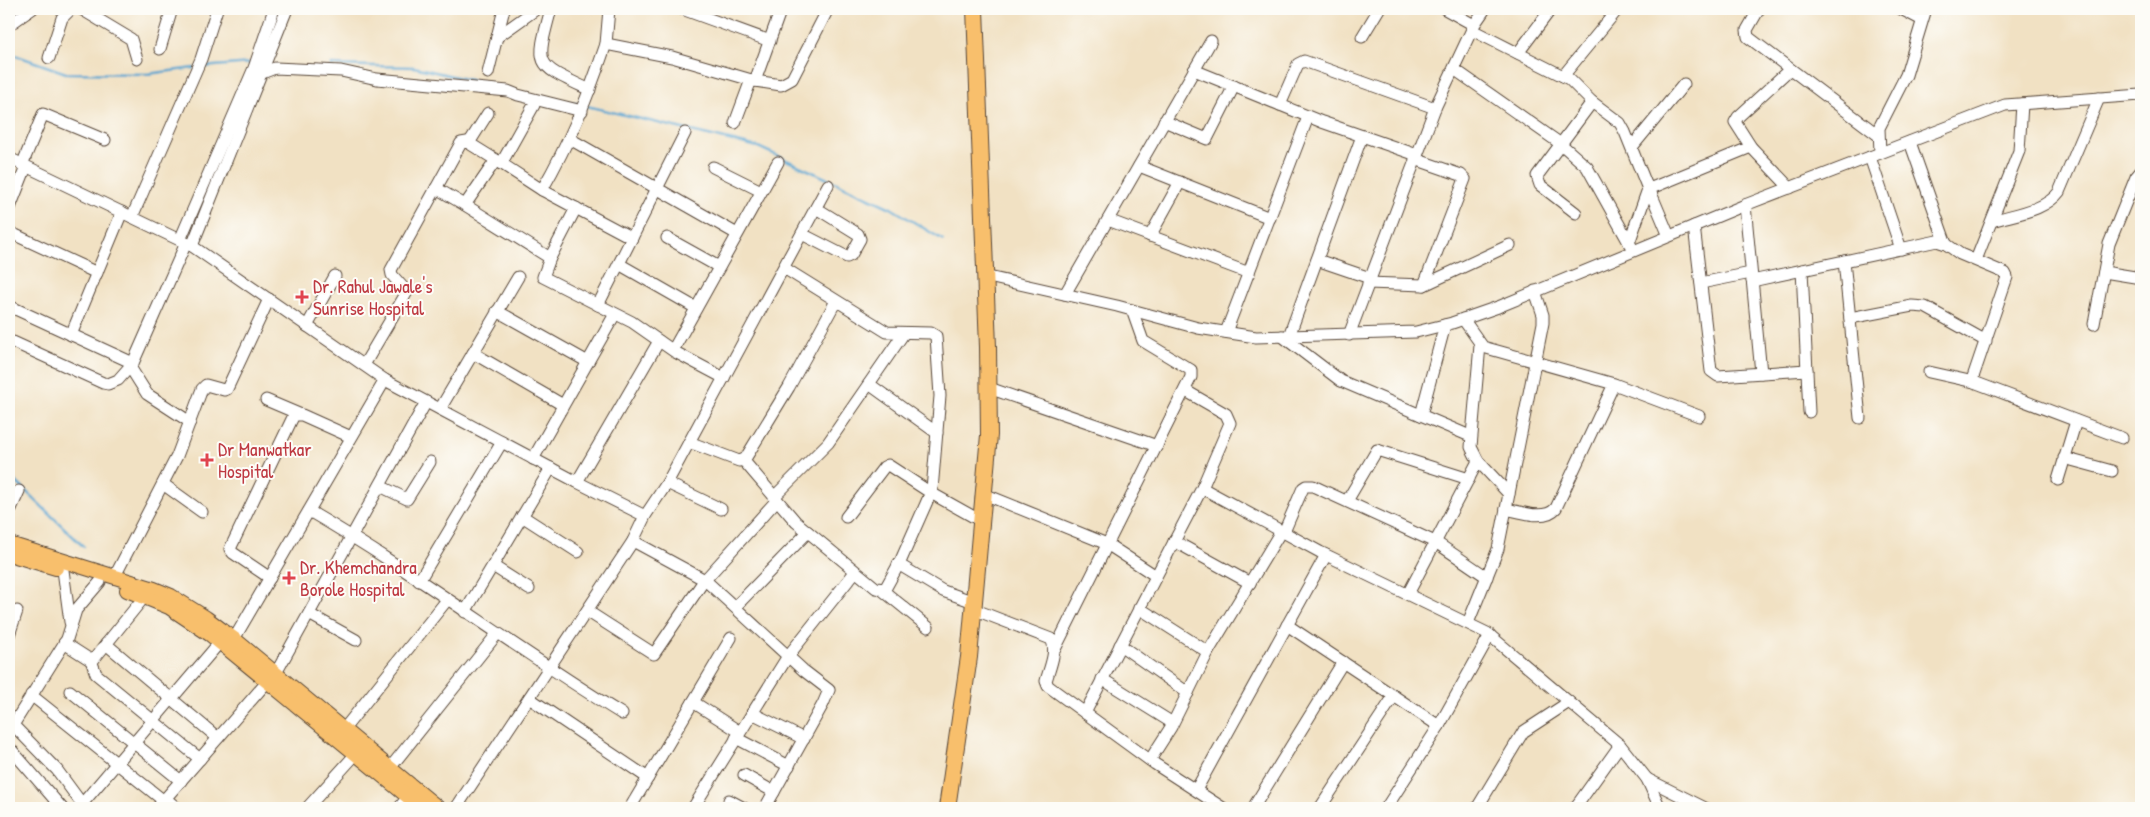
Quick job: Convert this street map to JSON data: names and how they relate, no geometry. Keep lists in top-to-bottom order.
{
  "places": {
    "health": ["Dr. Rahul Jawale's Sunrise Hospital", "Dr Manwatkar Hospital", "Dr. Khemchandra Borole Hospital"]
  }
}
